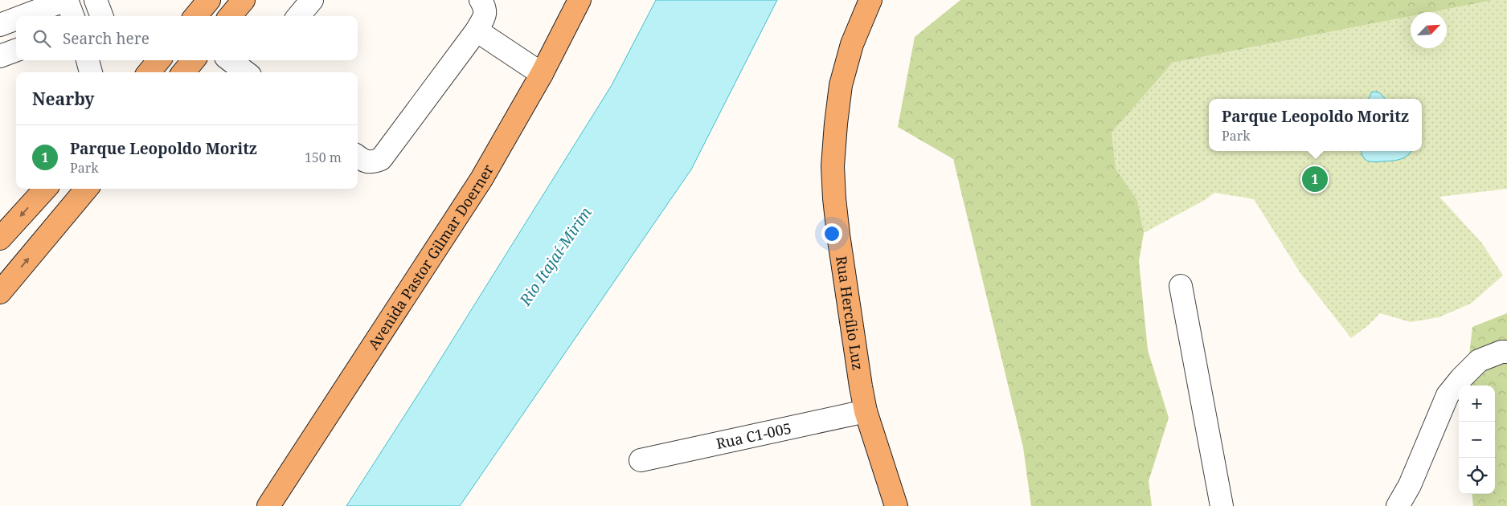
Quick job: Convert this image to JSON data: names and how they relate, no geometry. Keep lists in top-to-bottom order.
{
  "streets": {
    "main road": ["Avenida Pastor Gilmar Doerner", "Rua Hercílio Luz"],
    "street": ["Rua C1-005"]
  },
  "crossings": [
    ["Rua Hercílio Luz", "Rua C1-005"]
  ],
  "water": ["Rio Itajaí-Mirim"],
  "north": "top right",
  "page": {
    "search": "Search here",
    "heading": "Nearby",
    "popup": ["Parque Leopoldo Moritz", "Park"],
    "list": [
      {
        "mark": "1",
        "name": "Parque Leopoldo Moritz",
        "note": "Park",
        "value": "150 m"
      }
    ],
    "pins": "1",
    "map_buttons": ["+", "−"]
  }
}
